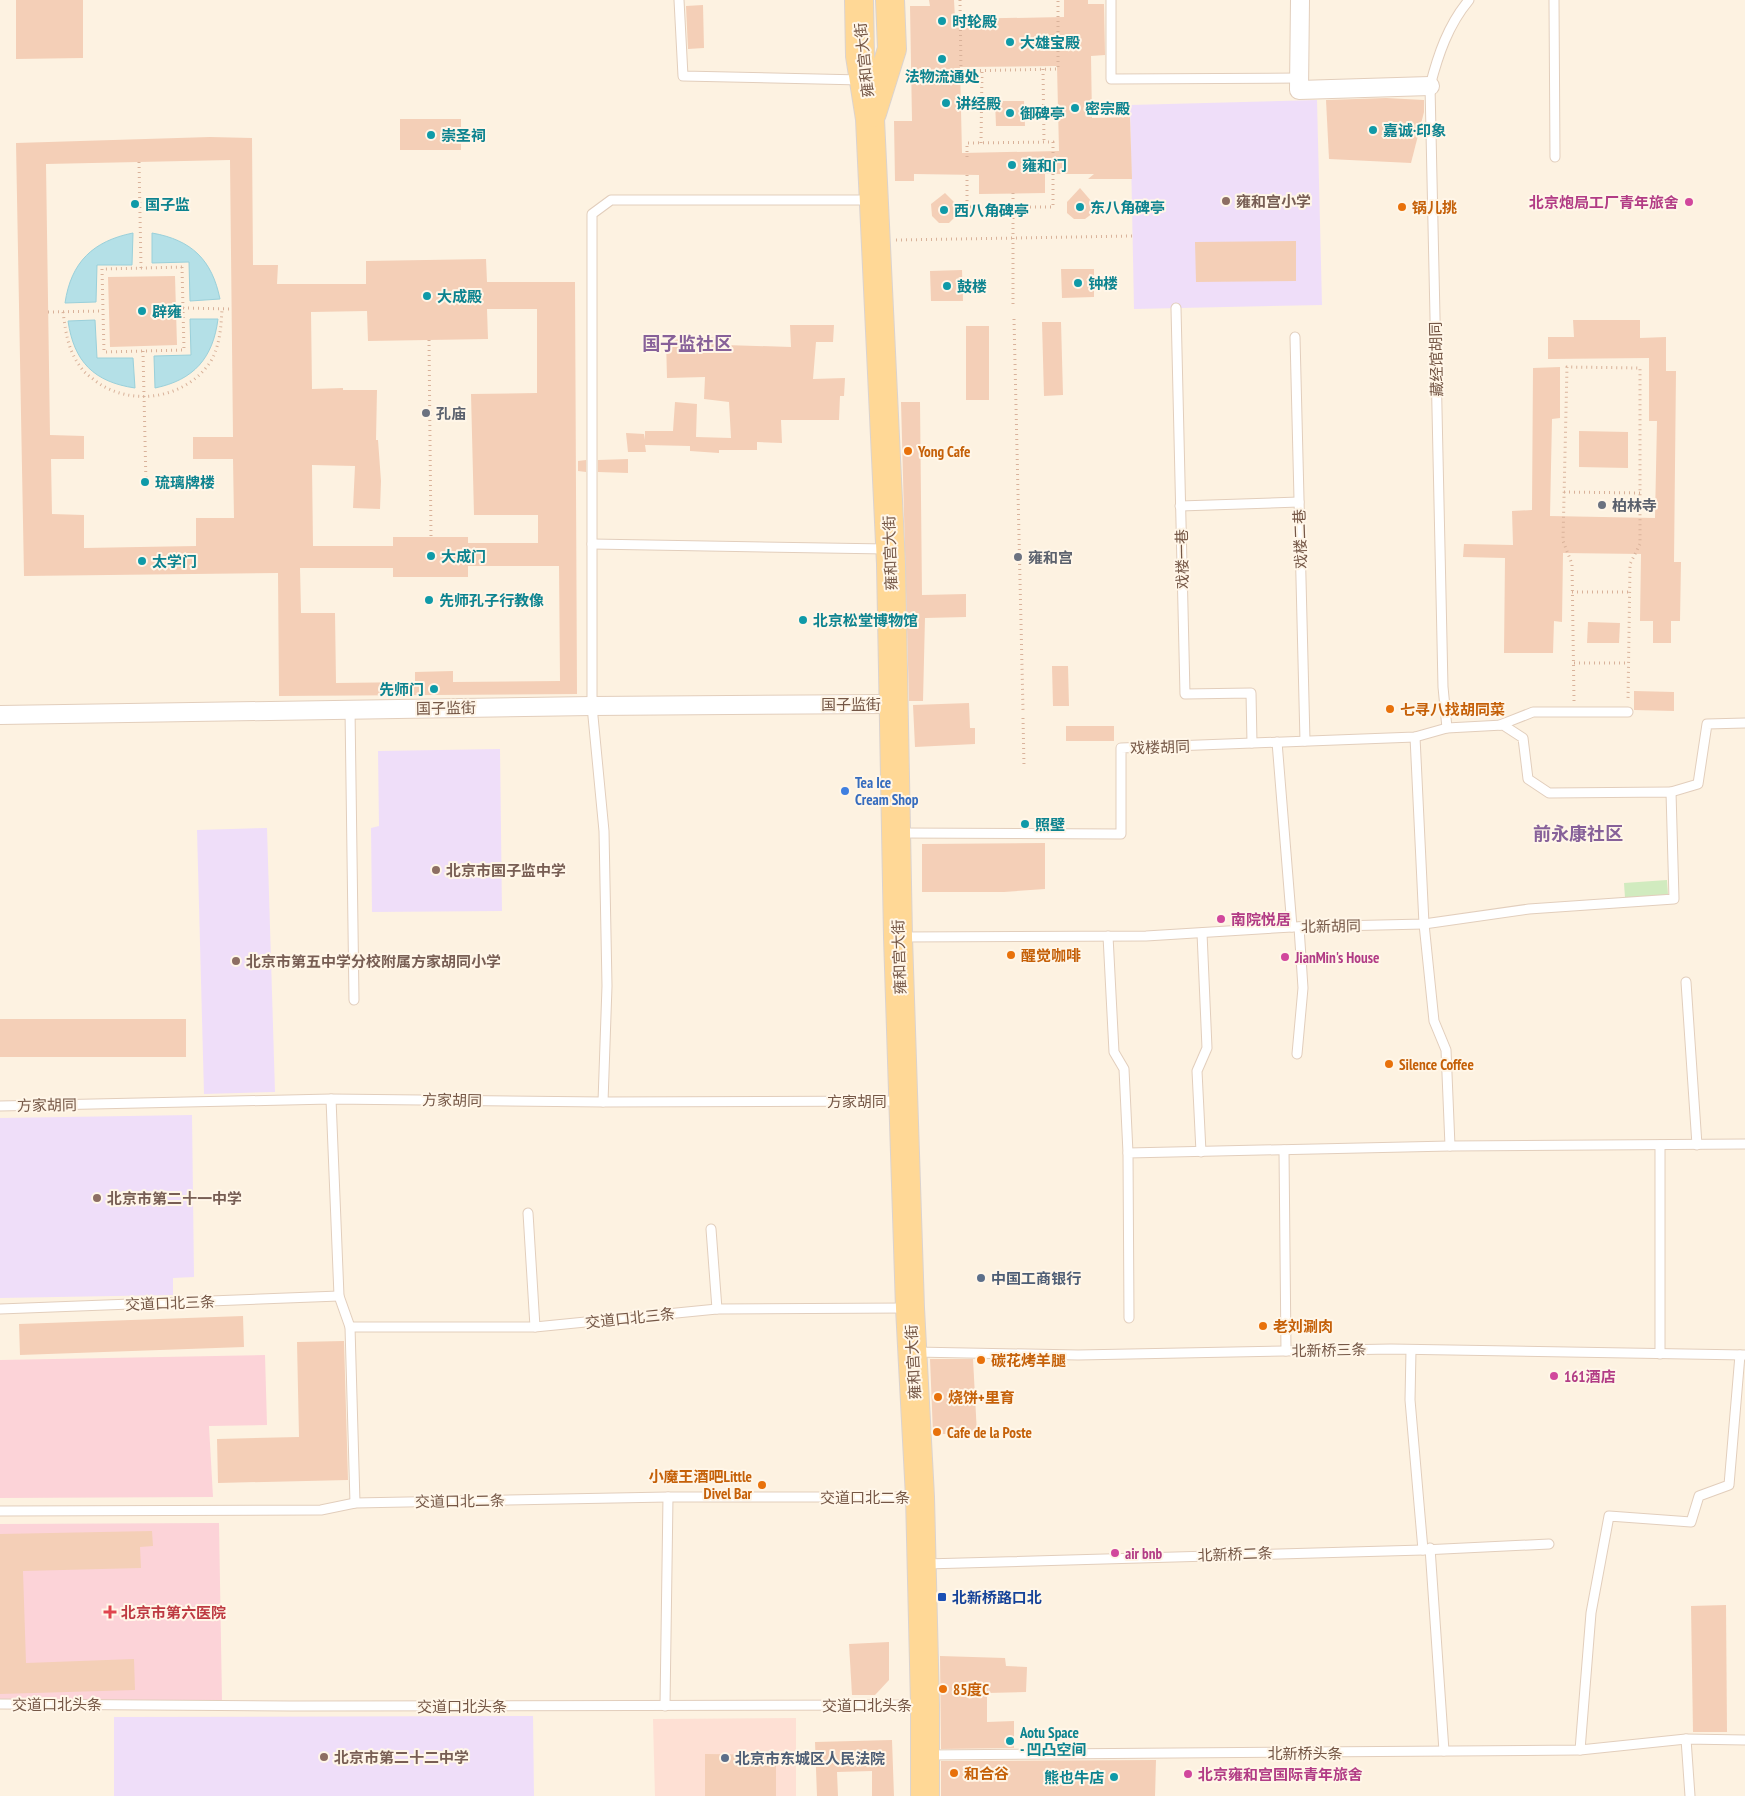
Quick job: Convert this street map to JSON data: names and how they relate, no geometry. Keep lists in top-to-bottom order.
{
  "streets": {
    "main road": ["雍和宫大街"],
    "street": ["国子监街"],
    "lane": [
      "藏经馆胡同",
      "戏楼二巷",
      "戏楼一巷",
      "戏楼胡同",
      "北新胡同",
      "方家胡同",
      "交道口北三条",
      "北新桥三条",
      "交道口北二条",
      "北新桥二条",
      "交道口北头条",
      "北新桥头条"
    ]
  },
  "crossings": [
    ["雍和宫大街", "国子监街"],
    ["雍和宫大街", "戏楼胡同"],
    ["雍和宫大街", "北新胡同"],
    ["雍和宫大街", "方家胡同"],
    ["雍和宫大街", "交道口北三条"],
    ["雍和宫大街", "北新桥三条"],
    ["雍和宫大街", "交道口北二条"],
    ["雍和宫大街", "北新桥二条"],
    ["雍和宫大街", "交道口北头条"],
    ["雍和宫大街", "北新桥头条"],
    ["藏经馆胡同", "戏楼胡同"],
    ["戏楼二巷", "戏楼胡同"],
    ["戏楼一巷", "戏楼胡同"]
  ],
  "districts": ["国子监社区", "前永康社区"],
  "places": {
    "other": [
      "时轮殿",
      "大雄宝殿",
      "法物流通处",
      "讲经殿",
      "密宗殿",
      "御碑亭",
      "嘉诚·印象",
      "崇圣祠",
      "雍和门",
      "雍和宫小学",
      "北京炮局工厂青年旅舍",
      "国子监",
      "东八角碑亭",
      "锅儿挑",
      "西八角碑亭",
      "钟楼",
      "鼓楼",
      "大成殿",
      "辟雍",
      "孔庙",
      "Yong Cafe",
      "琉璃牌楼",
      "柏林寺",
      "大成门",
      "雍和宫",
      "太学门",
      "先师孔子行教像",
      "北京松堂博物馆",
      "先师门",
      "七寻八找胡同菜",
      "Tea Ice Cream Shop",
      "照壁",
      "北京市国子监中学",
      "南院悦居",
      "醒觉咖啡",
      "JianMin's House",
      "北京市第五中学分校附属方家胡同小学",
      "Silence Coffee",
      "北京市第二十一中学",
      "中国工商银行",
      "老刘涮肉",
      "碳花烤羊腿",
      "161酒店",
      "烧饼+里育",
      "Cafe de la Poste",
      "小魔王酒吧Little Divel Bar",
      "air bnb",
      "85度C",
      "Aotu Space - 凹凸空间",
      "北京市第二十二中学",
      "北京市东城区人民法院",
      "和合谷",
      "北京雍和宫国际青年旅舍",
      "熊也牛店"
    ],
    "transit": ["北新桥路口北"],
    "health": ["北京市第六医院"]
  }
}
